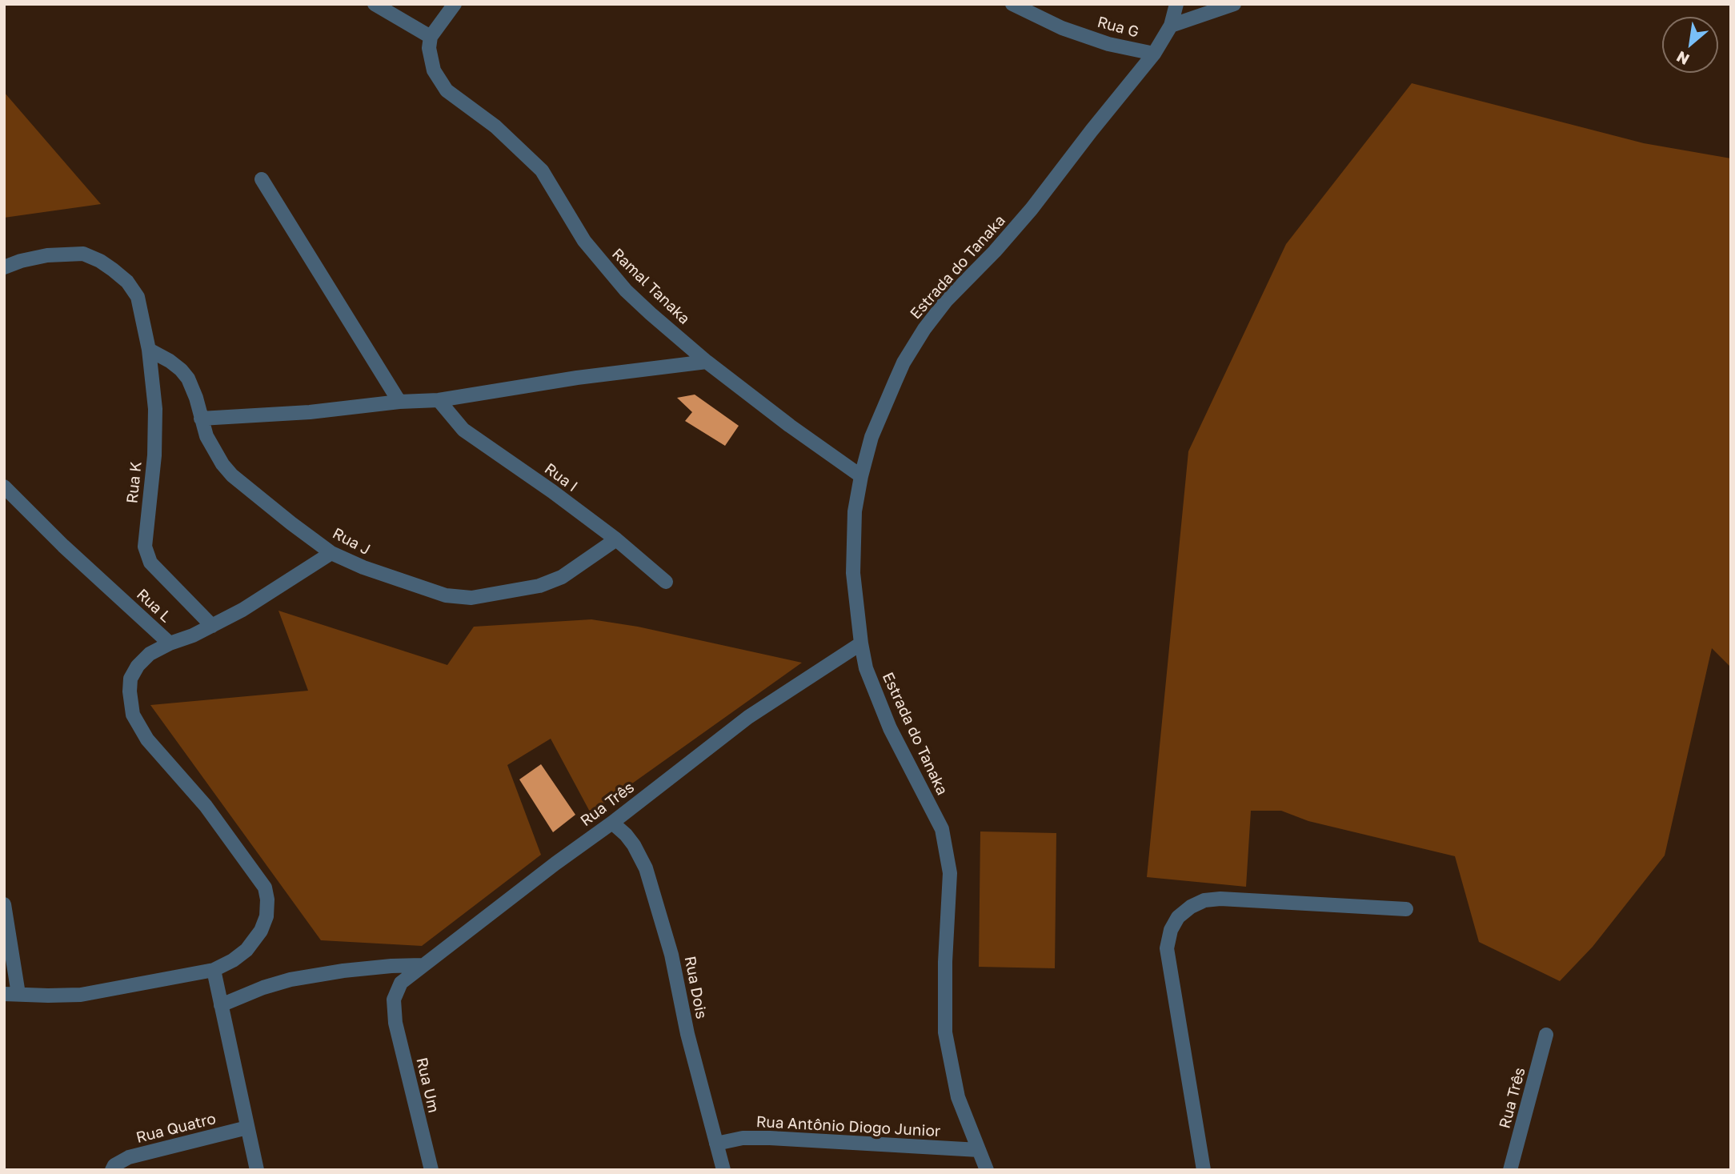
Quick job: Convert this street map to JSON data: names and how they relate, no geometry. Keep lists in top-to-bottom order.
{
  "streets": {
    "street": [
      "Rua G",
      "Estrada do Tanaka",
      "Ramal Tanaka",
      "Rua I",
      "Rua K",
      "Rua J",
      "Rua L",
      "Rua Três",
      "Rua Dois",
      "Rua Um",
      "Rua Antônio Diogo Junior",
      "Rua Quatro"
    ]
  },
  "crossings": [
    ["Rua G", "Estrada do Tanaka"],
    ["Estrada do Tanaka", "Ramal Tanaka"],
    ["Estrada do Tanaka", "Rua Três"],
    ["Estrada do Tanaka", "Rua Antônio Diogo Junior"],
    ["Rua I", "Rua J"],
    ["Rua K", "Rua J"],
    ["Rua K", "Rua L"],
    ["Rua J", "Rua L"],
    ["Rua Três", "Rua Dois"],
    ["Rua Três", "Rua Um"],
    ["Rua Dois", "Rua Antônio Diogo Junior"]
  ],
  "north": "bottom left"
}
